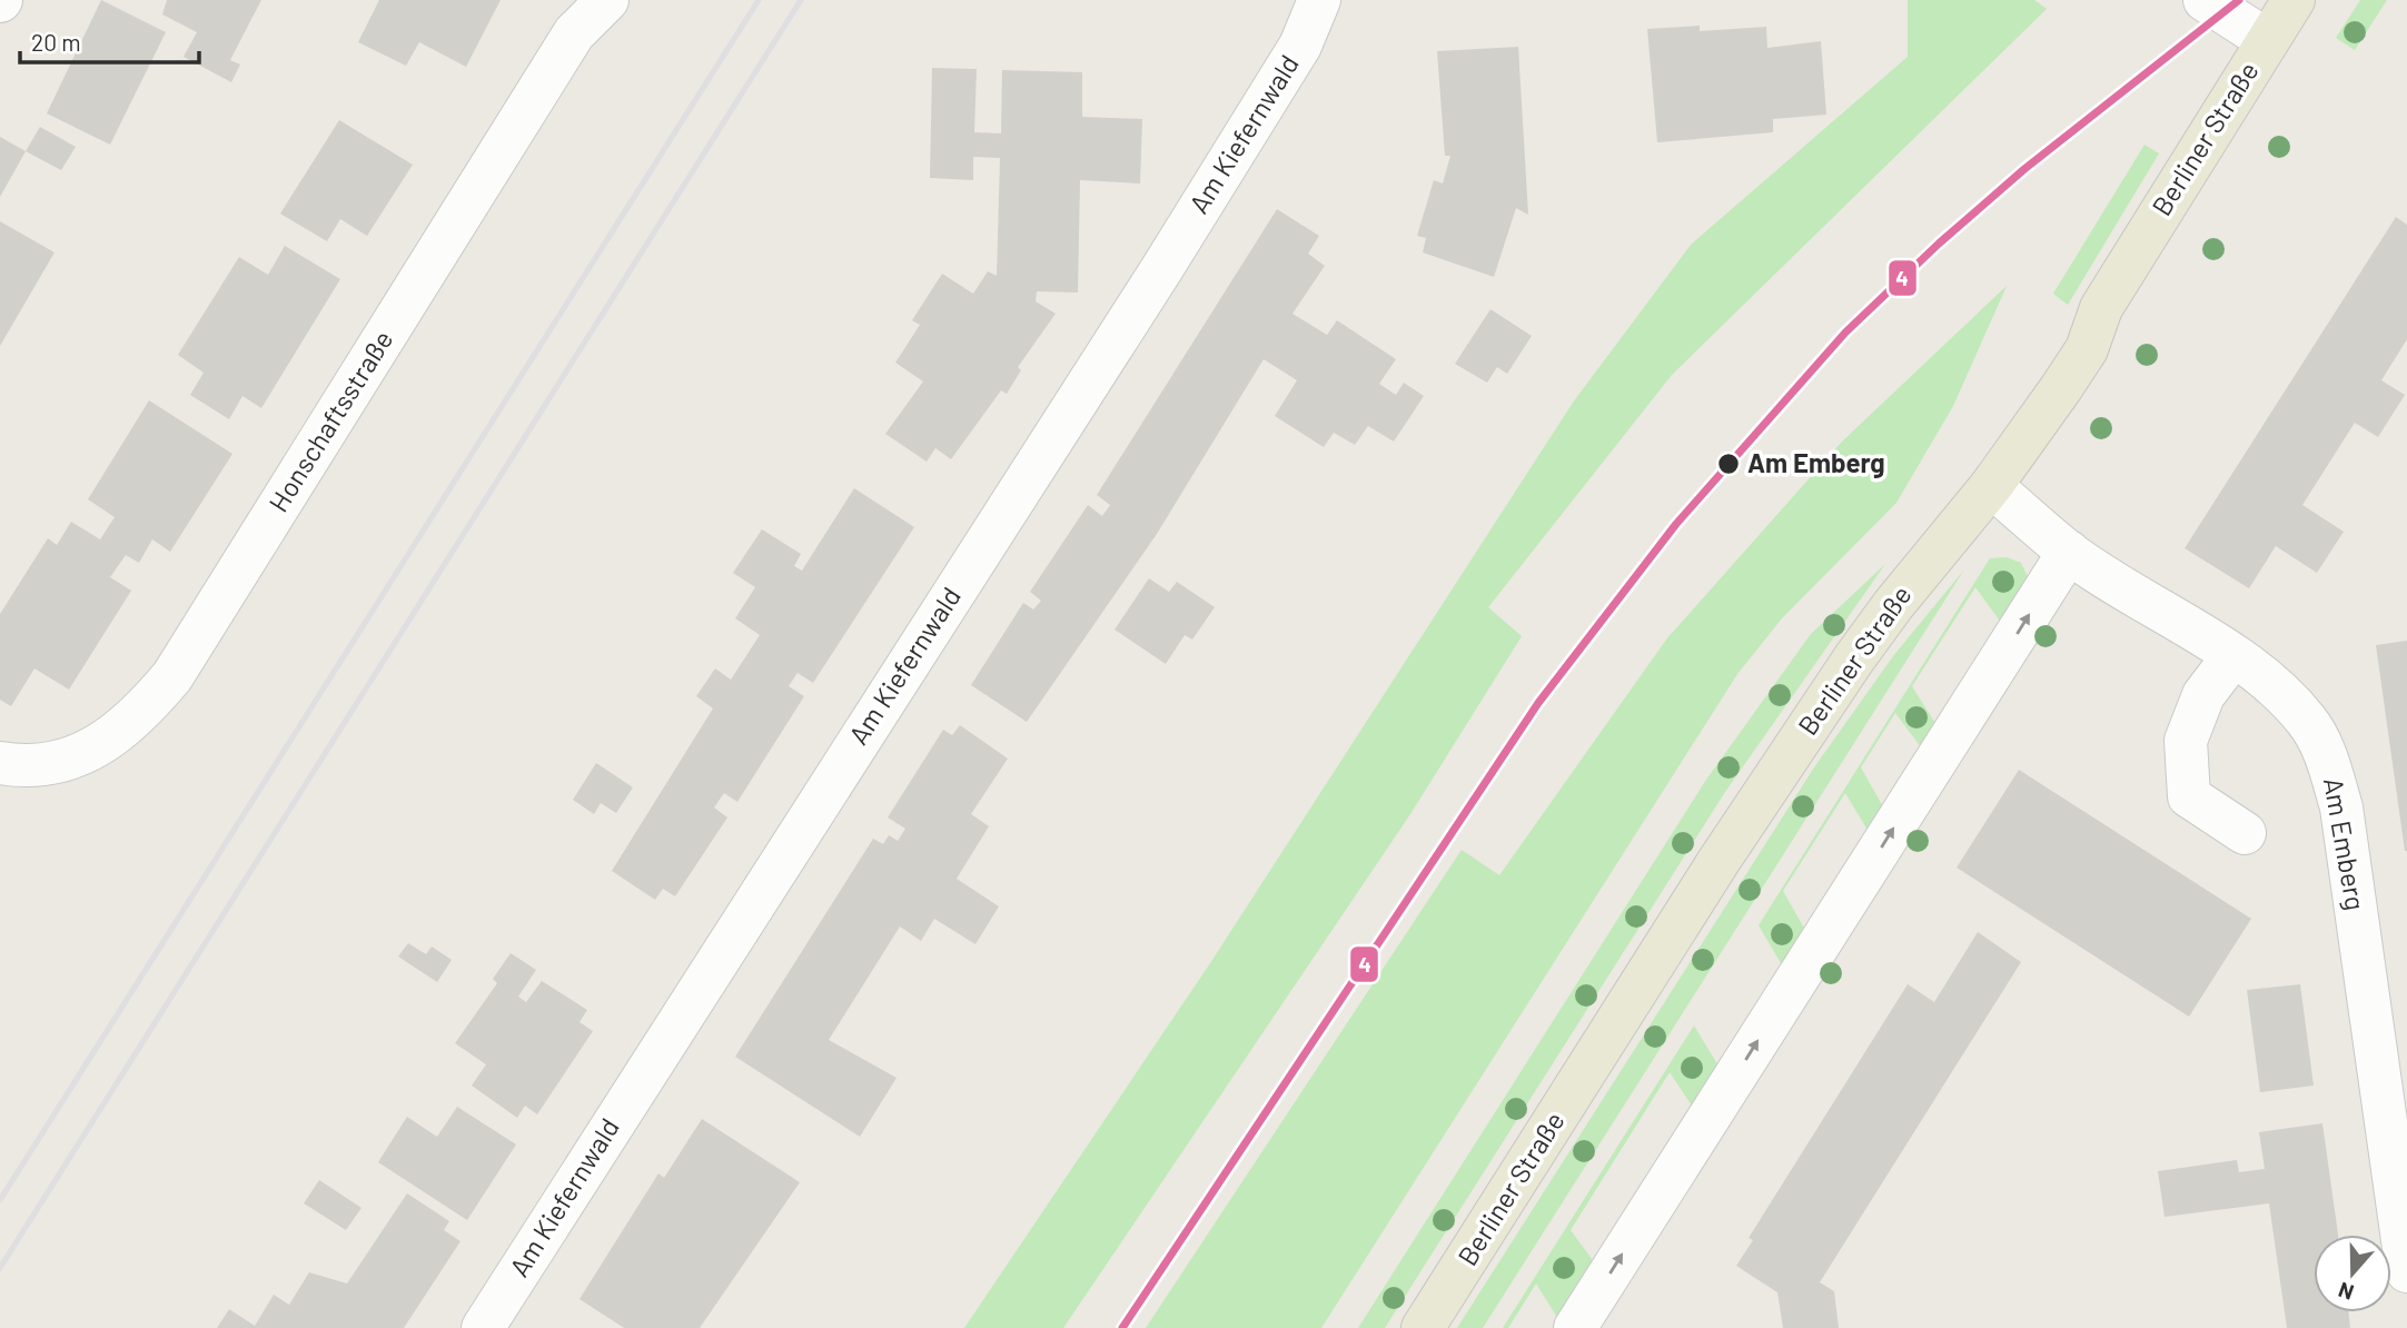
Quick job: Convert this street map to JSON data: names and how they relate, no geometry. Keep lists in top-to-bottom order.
{
  "streets": {
    "main road": ["Berliner Straße"],
    "street": ["Am Kiefernwald", "Honschaftsstraße", "Am Emberg"]
  },
  "crossings": [
    ["Berliner Straße", "Am Emberg"]
  ],
  "places": ["Am Emberg"],
  "lines": ["transit line 4"],
  "scale_bar": "20 m",
  "north": "bottom"
}
